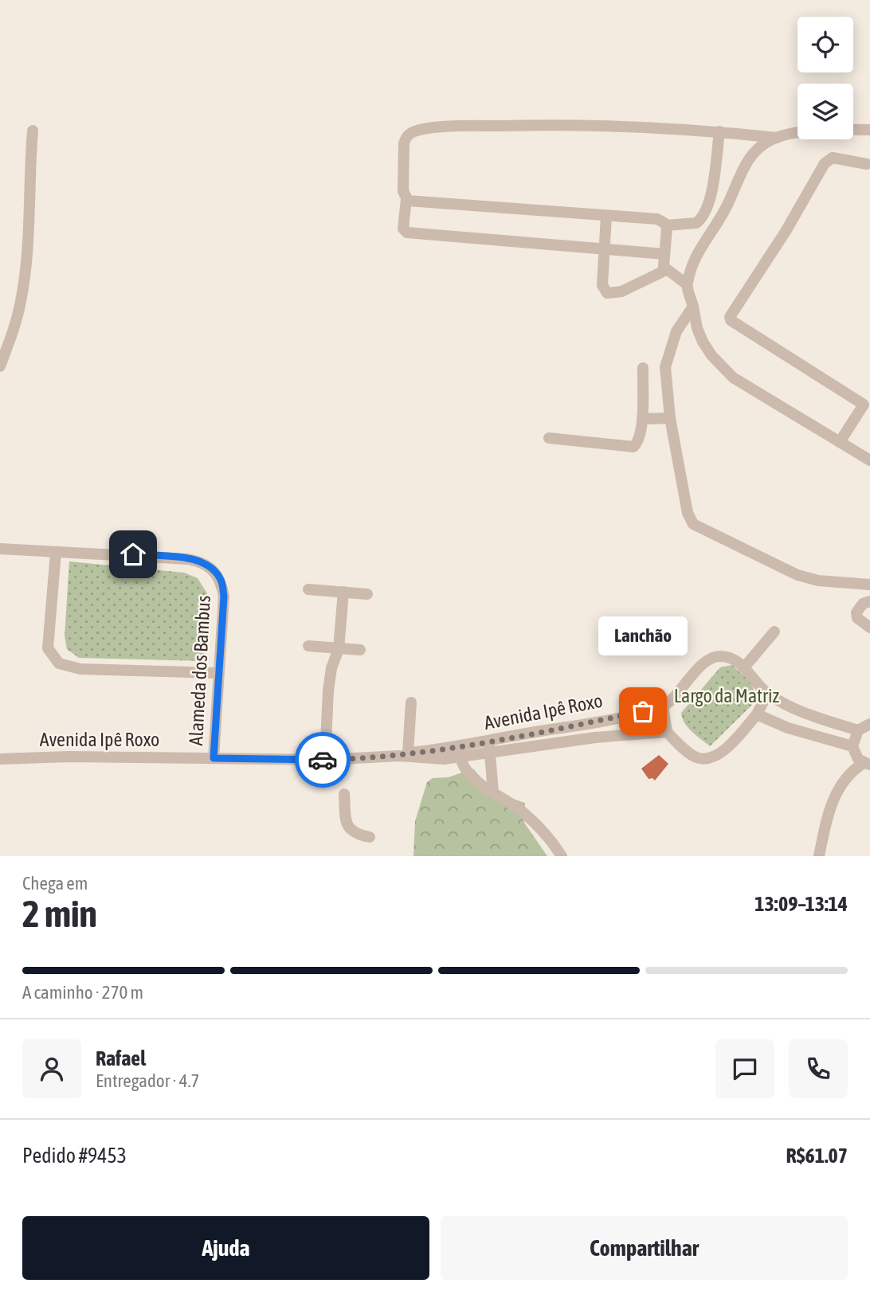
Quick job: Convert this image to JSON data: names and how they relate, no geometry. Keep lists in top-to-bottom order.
{
  "streets": {
    "street": ["Alameda dos Bambus", "Avenida Ipê Roxo"]
  },
  "crossings": [
    ["Alameda dos Bambus", "Avenida Ipê Roxo"]
  ],
  "parks": ["Largo da Matriz"],
  "places": ["Lanchão"],
  "page": {
    "bubble": "Lanchão",
    "heading": ["2 min", "Chega em", "13:09–13:14"],
    "panel": [
      "Rafael",
      "Entregador · 4.7",
      "Pedido #9453",
      "R$61.07"
    ],
    "bar": "A caminho · 270 m",
    "buttons": ["Ajuda", "Compartilhar"]
  }
}
